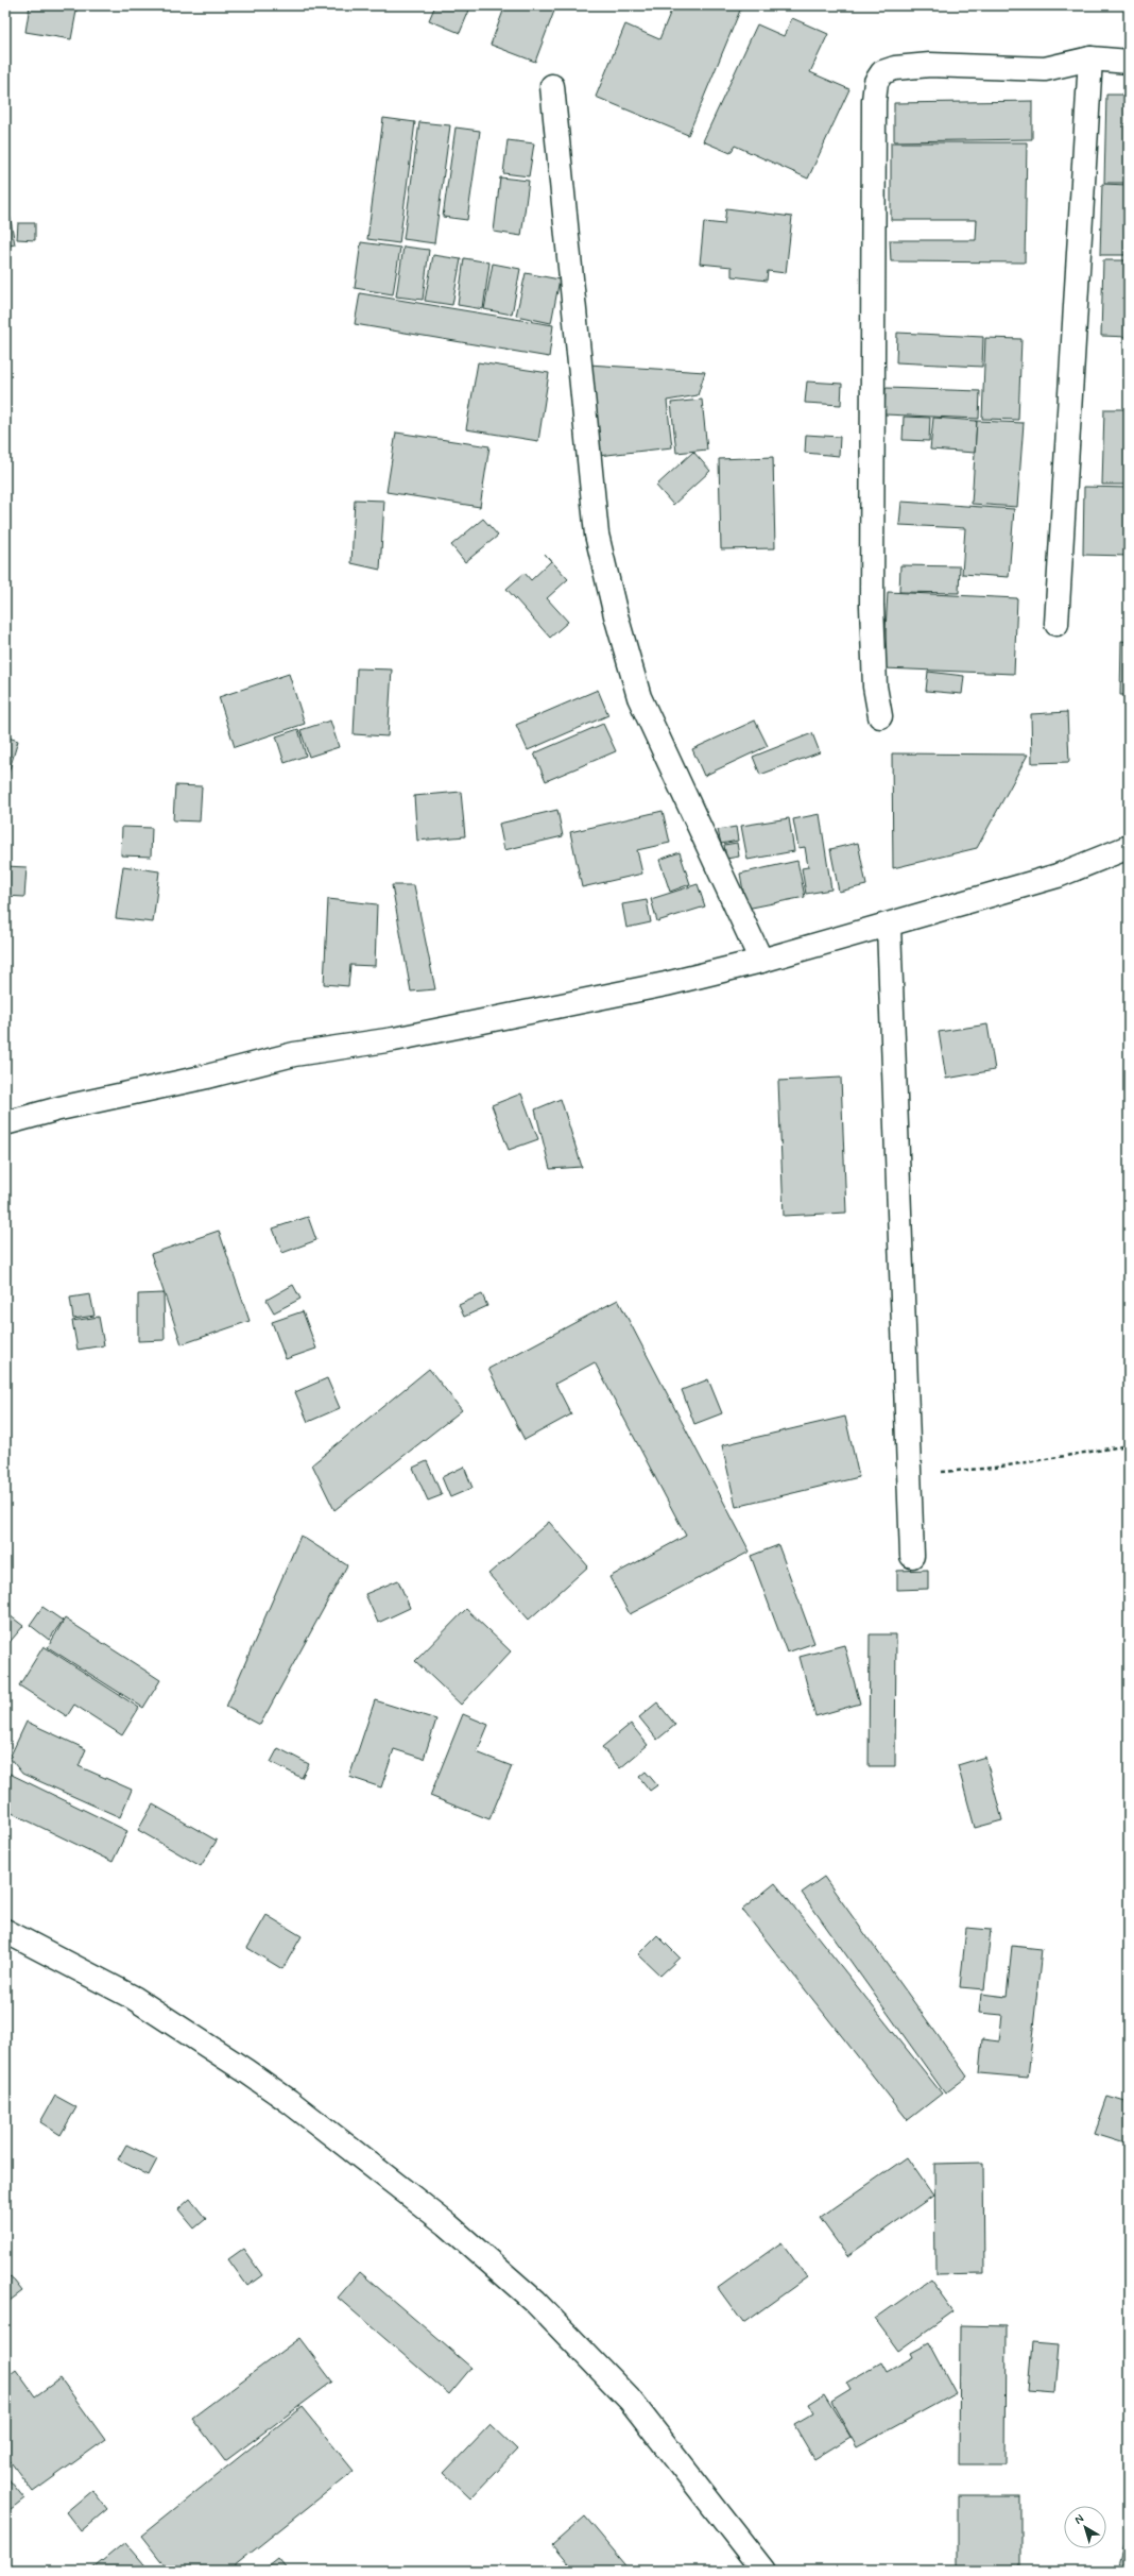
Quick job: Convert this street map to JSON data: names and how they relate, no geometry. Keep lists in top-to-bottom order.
{
  "north": "top left"
}
